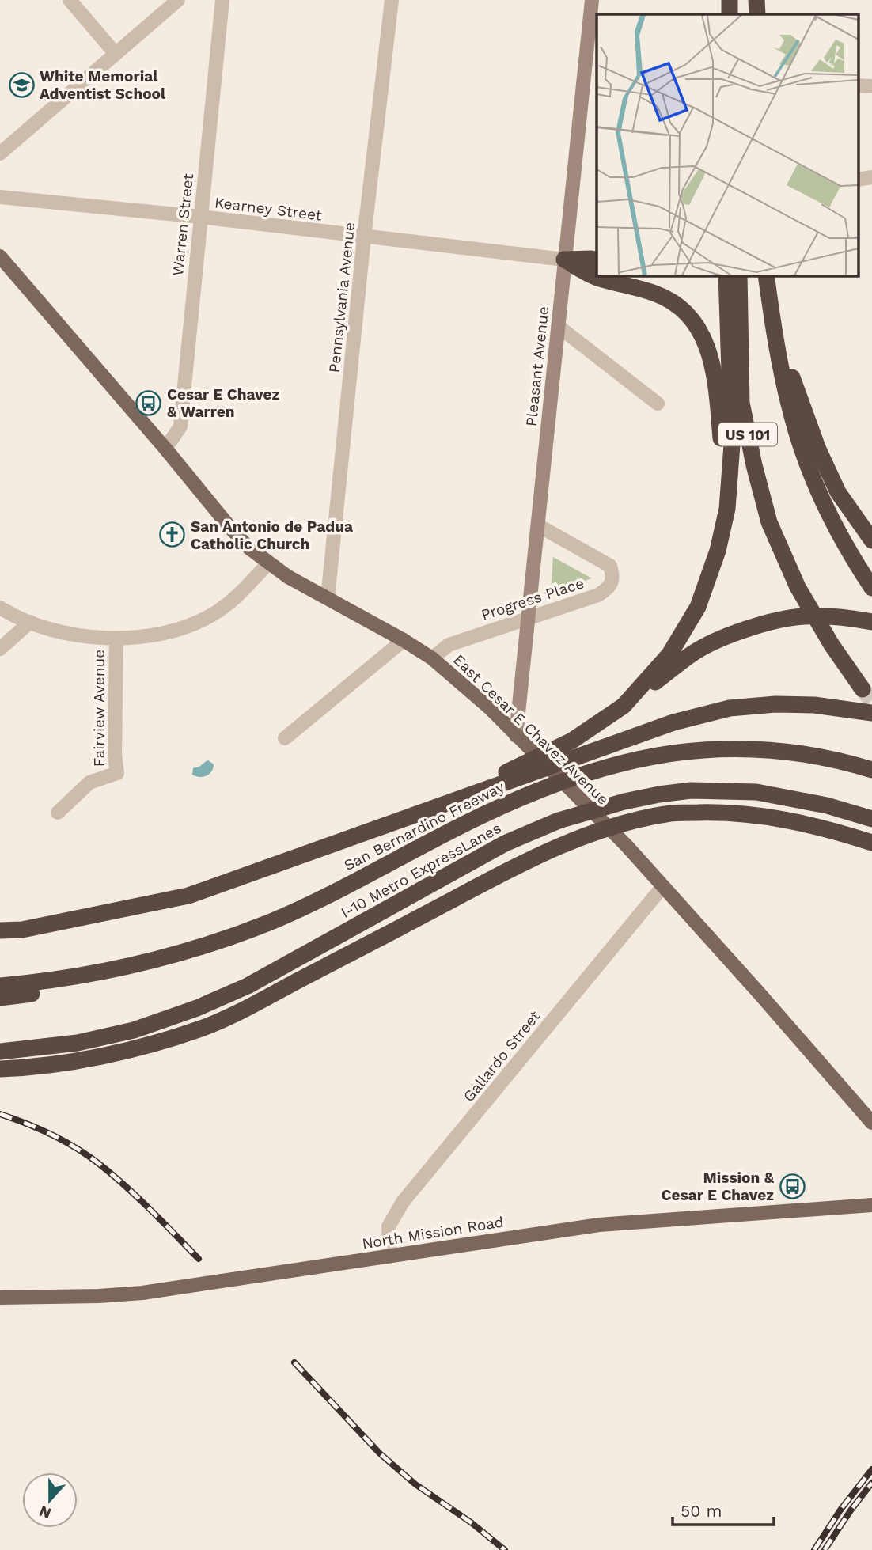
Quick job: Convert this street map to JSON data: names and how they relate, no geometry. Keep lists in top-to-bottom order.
{
  "streets": {
    "highway": ["US 101", "San Bernardino Freeway", "I-10 Metro ExpressLanes"],
    "main road": ["Pleasant Avenue", "East Cesar E Chavez Avenue", "North Mission Road"],
    "street": [
      "Kearney Street",
      "Warren Street",
      "Pennsylvania Avenue",
      "Progress Place",
      "Fairview Avenue",
      "Gallardo Street"
    ]
  },
  "crossings": [
    ["Kearney Street", "Warren Street"],
    ["Kearney Street", "Pennsylvania Avenue"],
    ["Kearney Street", "Pleasant Avenue"],
    ["Warren Street", "East Cesar E Chavez Avenue"],
    ["Pennsylvania Avenue", "East Cesar E Chavez Avenue"],
    ["Pleasant Avenue", "Progress Place"],
    ["Pleasant Avenue", "East Cesar E Chavez Avenue"],
    ["Progress Place", "East Cesar E Chavez Avenue"],
    ["East Cesar E Chavez Avenue", "Gallardo Street"],
    ["Gallardo Street", "North Mission Road"]
  ],
  "places": {
    "school or university": ["White Memorial Adventist School"],
    "bus stop": ["Cesar E Chavez & Warren", "Mission & Cesar E Chavez"],
    "church": ["San Antonio de Padua Catholic Church"]
  },
  "scale_bar": "50 m",
  "north": "bottom"
}
